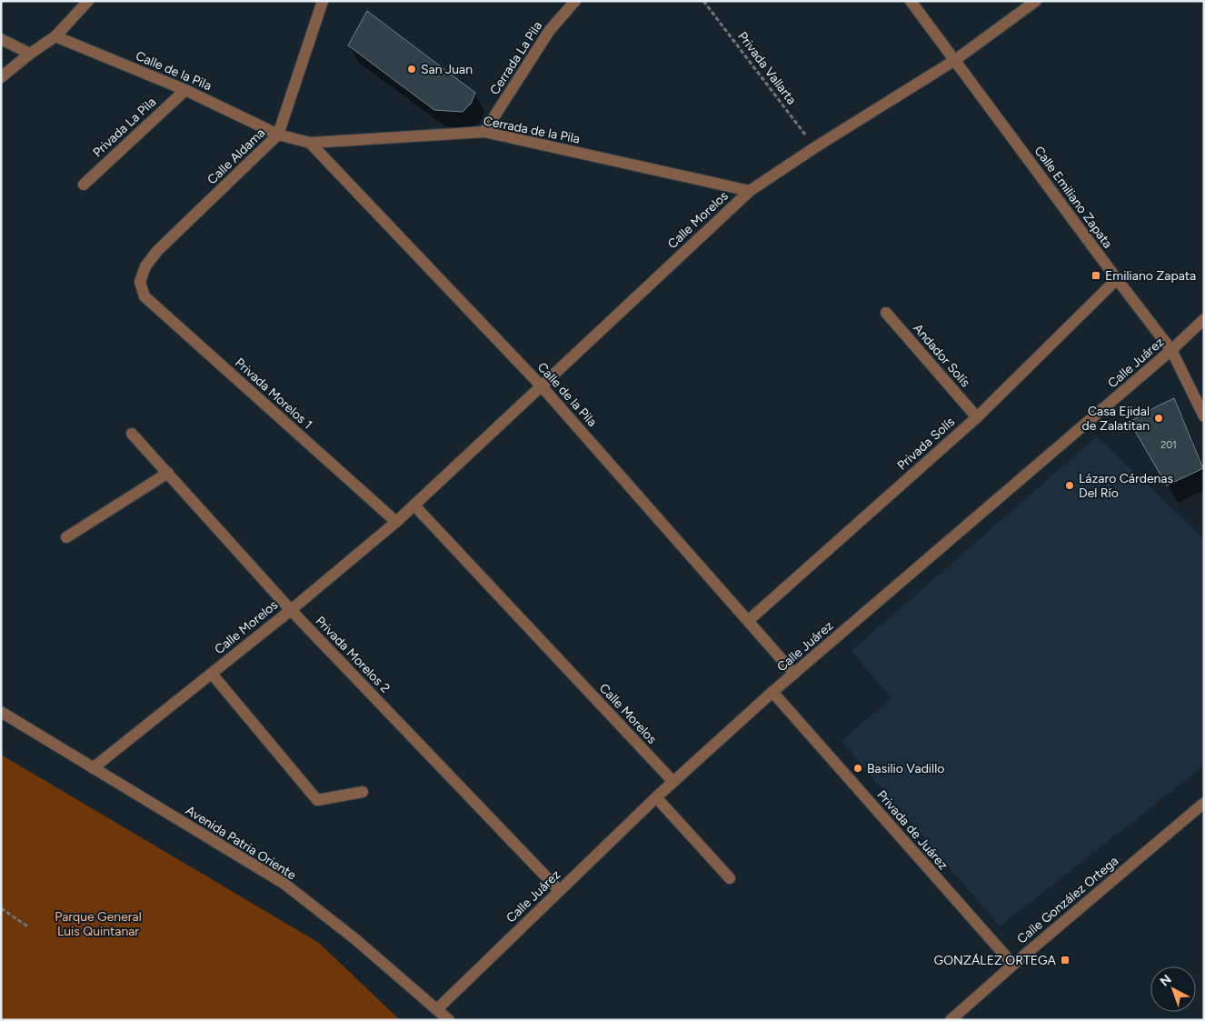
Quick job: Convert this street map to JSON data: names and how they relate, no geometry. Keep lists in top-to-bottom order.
{
  "streets": {
    "street": [
      "Cerrada La Pila",
      "Calle de la Pila",
      "Privada La Pila",
      "Cerrada de la Pila",
      "Calle Aldama",
      "Calle Emiliano Zapata",
      "Calle Morelos",
      "Andador Solís",
      "Calle Juárez",
      "Privada Morelos 1",
      "Privada Solís",
      "Privada Morelos 2",
      "Privada de Juárez",
      "Avenida Patria Oriente",
      "Calle González Ortega"
    ],
    "path": ["Privada Vallarta"]
  },
  "crossings": [
    ["Cerrada La Pila", "Cerrada de la Pila"],
    ["Privada Vallarta", "Calle Morelos"],
    ["Calle de la Pila", "Privada La Pila"],
    ["Calle de la Pila", "Cerrada de la Pila"],
    ["Calle de la Pila", "Calle Aldama"],
    ["Calle de la Pila", "Calle Morelos"],
    ["Calle de la Pila", "Calle Juárez"],
    ["Calle de la Pila", "Privada Solís"],
    ["Cerrada de la Pila", "Calle Aldama"],
    ["Cerrada de la Pila", "Calle Morelos"],
    ["Calle Aldama", "Privada Morelos 1"],
    ["Calle Emiliano Zapata", "Calle Morelos"],
    ["Calle Emiliano Zapata", "Calle Juárez"],
    ["Calle Emiliano Zapata", "Privada Solís"],
    ["Calle Morelos", "Calle Juárez"],
    ["Calle Morelos", "Privada Morelos 1"],
    ["Calle Morelos", "Privada Morelos 2"],
    ["Calle Morelos", "Avenida Patria Oriente"],
    ["Andador Solís", "Privada Solís"],
    ["Calle Juárez", "Privada Morelos 2"],
    ["Calle Juárez", "Privada de Juárez"],
    ["Calle Juárez", "Avenida Patria Oriente"],
    ["Privada de Juárez", "Calle González Ortega"]
  ],
  "parks": ["Parque General Luis Quintanar"],
  "places": {
    "other": [
      "San Juan",
      "Casa Ejidal de Zalatitan",
      "Lázaro Cárdenas Del Río",
      "Basilio Vadillo"
    ],
    "transit": ["Emiliano Zapata", "GONZÁLEZ ORTEGA"]
  },
  "house_numbers": ["201"],
  "north": "top left"
}
